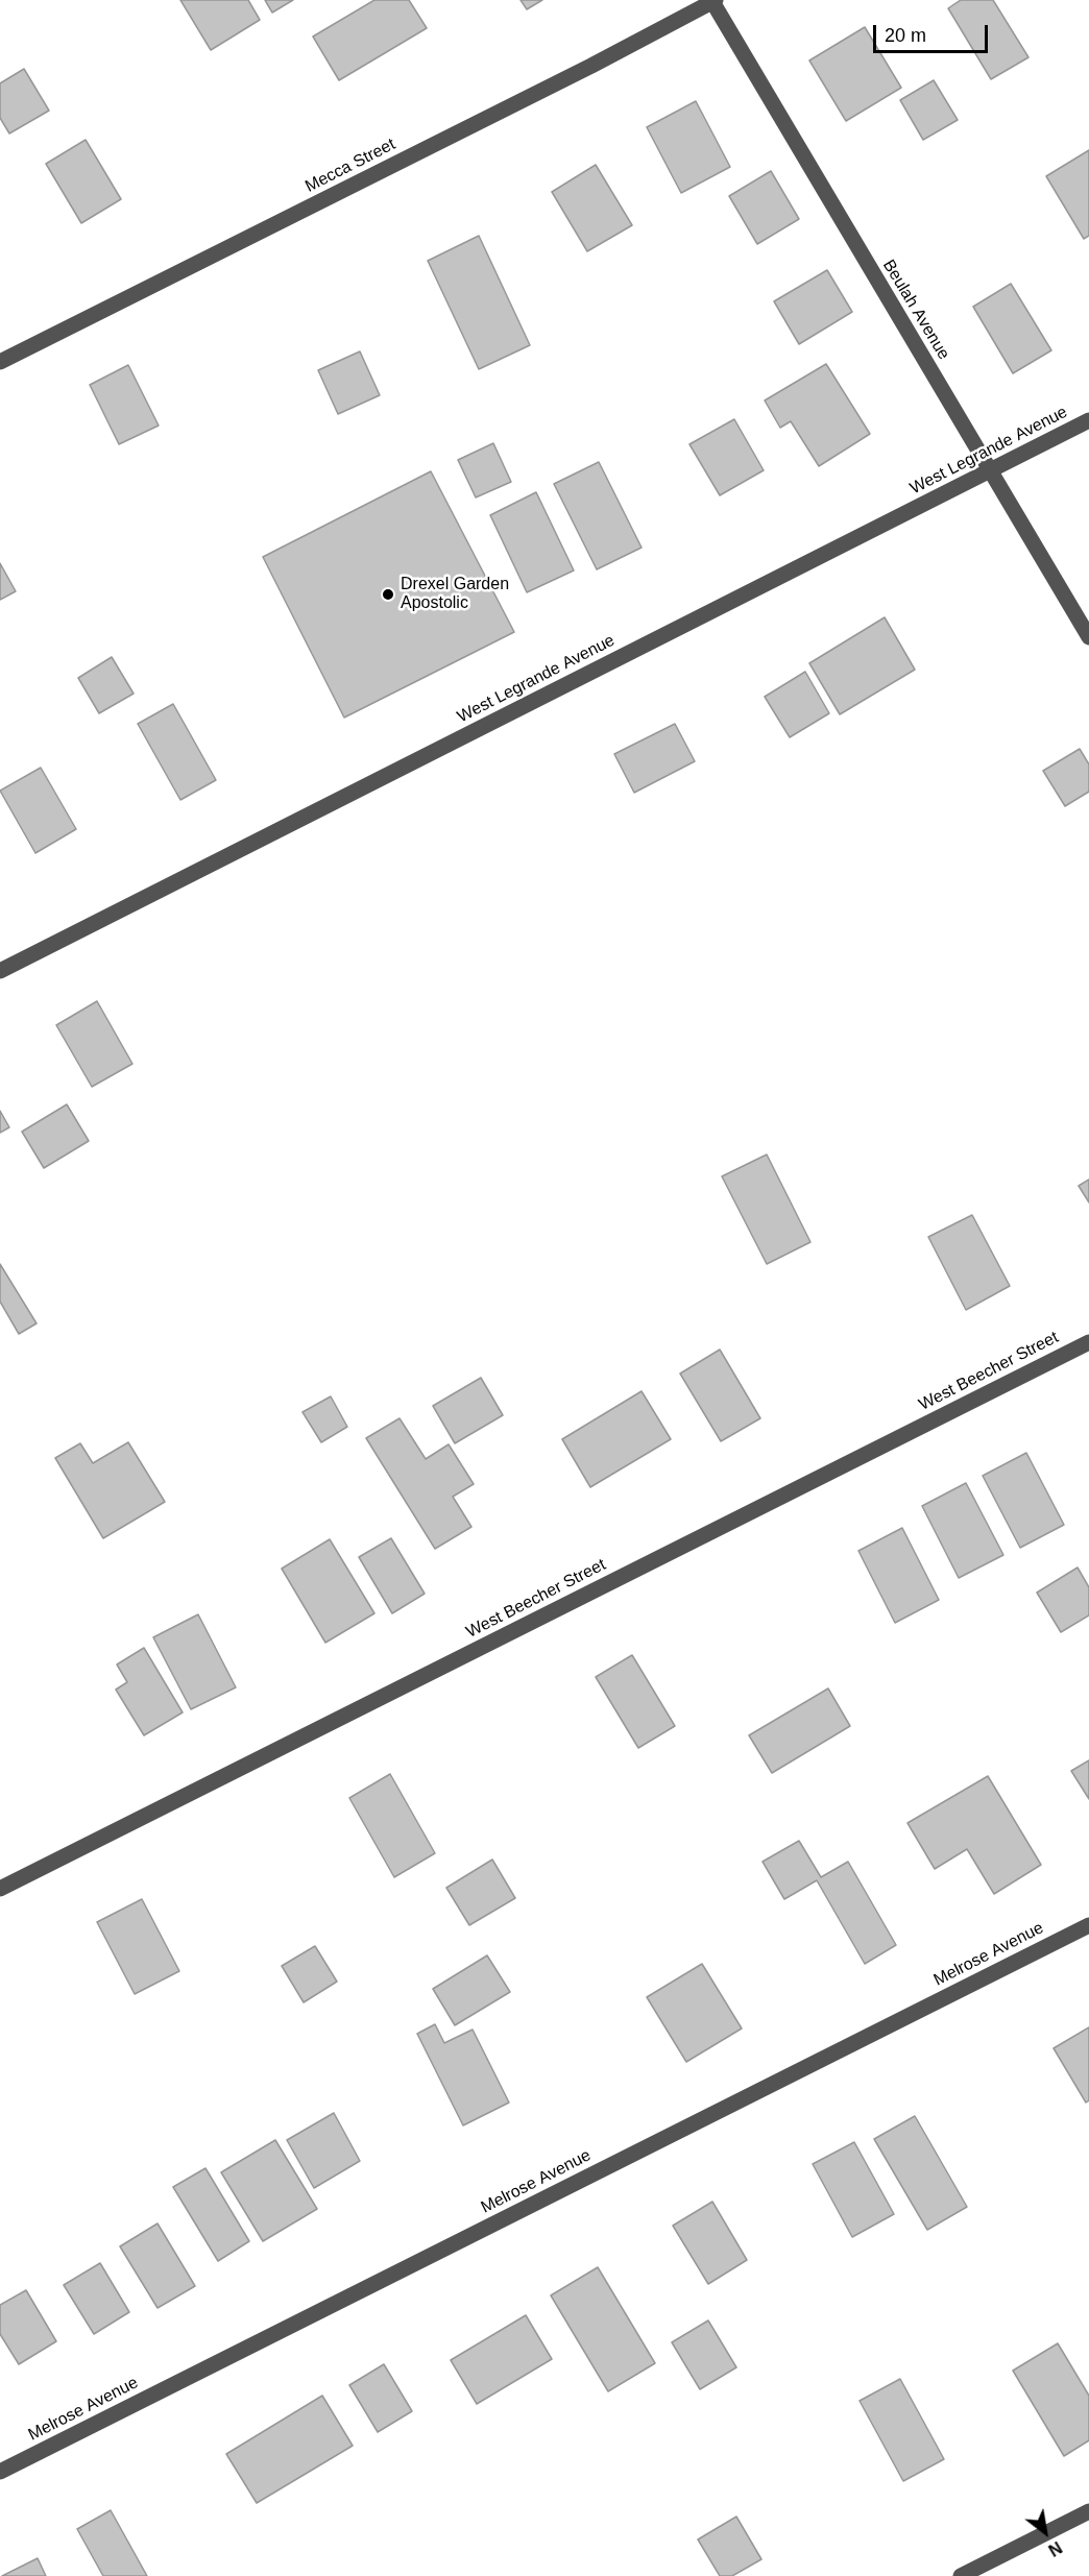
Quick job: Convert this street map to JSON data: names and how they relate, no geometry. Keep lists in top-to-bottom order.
{
  "streets": {
    "street": [
      "Mecca Street",
      "Beulah Avenue",
      "West Legrande Avenue",
      "West Beecher Street",
      "Melrose Avenue"
    ]
  },
  "crossings": [
    ["Mecca Street", "Beulah Avenue"],
    ["Beulah Avenue", "West Legrande Avenue"]
  ],
  "places": ["Drexel Garden Apostolic"],
  "scale_bar": "20 m",
  "north": "bottom right"
}
